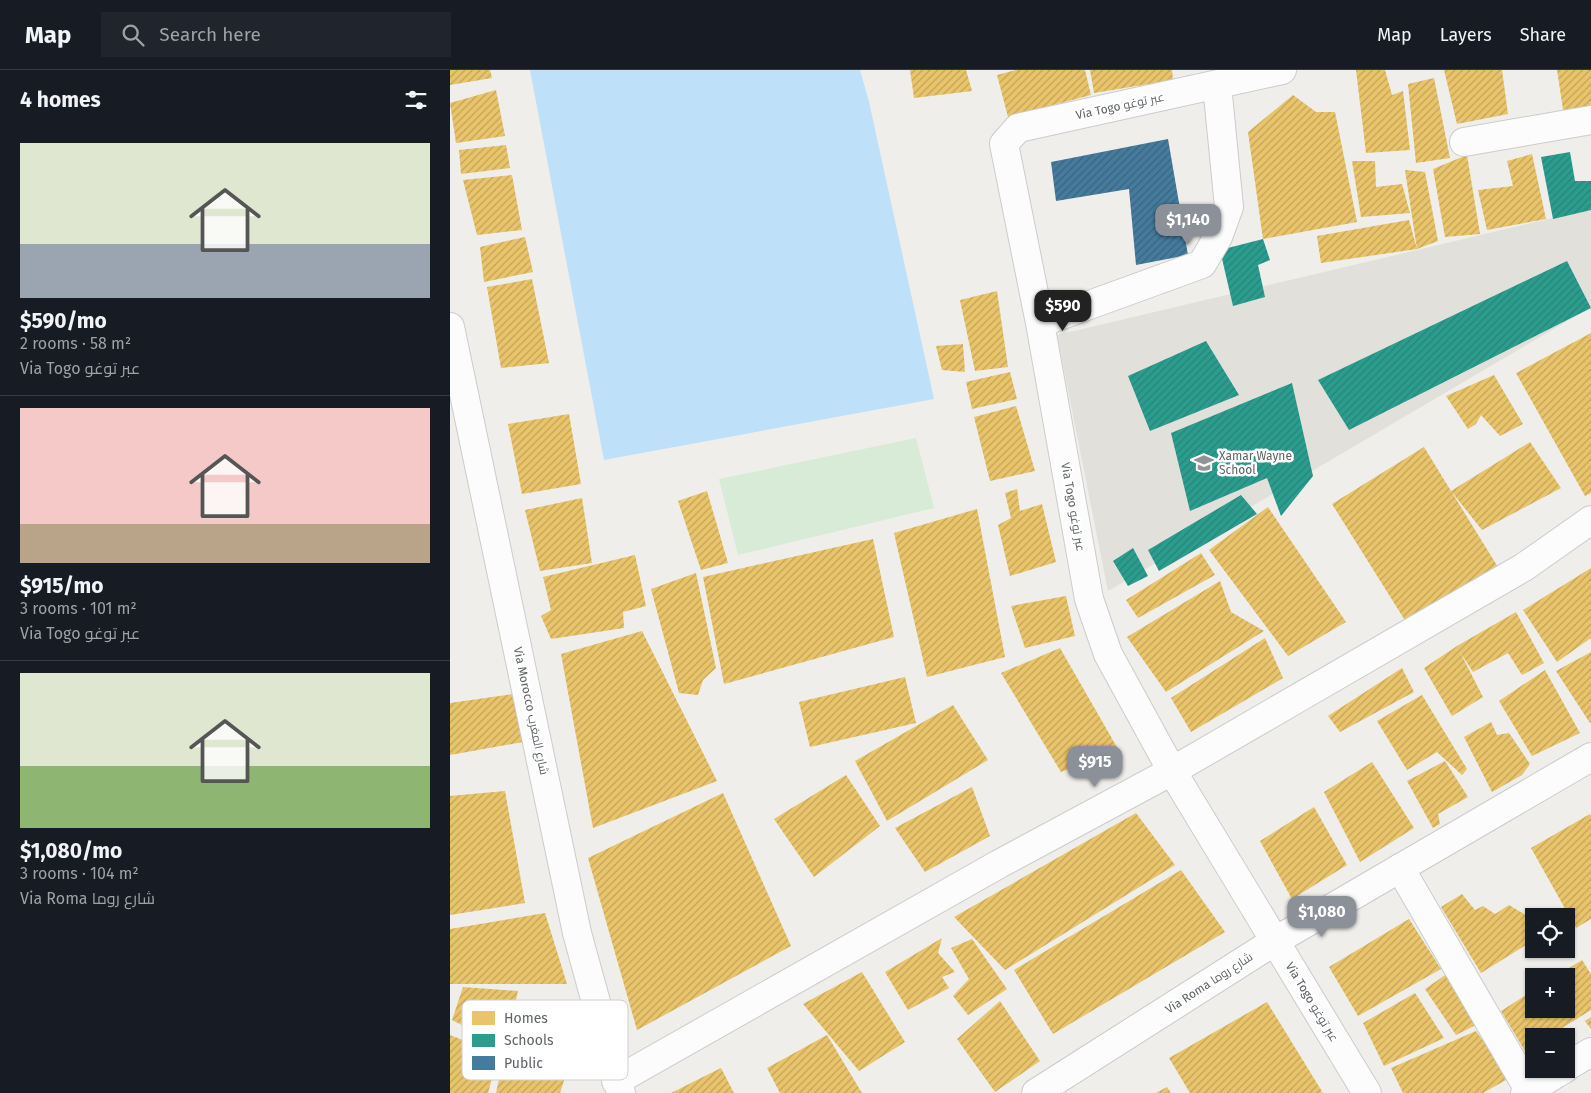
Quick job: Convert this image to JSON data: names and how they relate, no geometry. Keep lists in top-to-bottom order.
{
  "streets": {
    "street": ["Via Togo عبر توغو", "Via Morocco شارع المغرب", "Via Roma شارع روما"]
  },
  "crossings": [
    ["Via Togo عبر توغو", "Via Roma شارع روما"]
  ],
  "places": {
    "school or university": ["Xamar Wayne School"]
  },
  "legend": ["Homes", "Schools", "Public"],
  "page": {
    "header": "Map",
    "search": "Search here",
    "nav": ["Map", "Layers", "Share"],
    "heading": "4 homes",
    "list": [
      {
        "name": "$590/mo",
        "note": "2 rooms · 58 m² · Via Togo عبر توغو"
      },
      {
        "name": "$915/mo",
        "note": "3 rooms · 101 m² · Via Togo عبر توغو"
      },
      {
        "name": "$1,080/mo",
        "note": "3 rooms · 104 m² · Via Roma شارع روما"
      }
    ],
    "price": [
      "$1,140",
      "$590",
      "$915",
      "$1,080"
    ],
    "map_buttons": ["+", "−"]
  }
}
